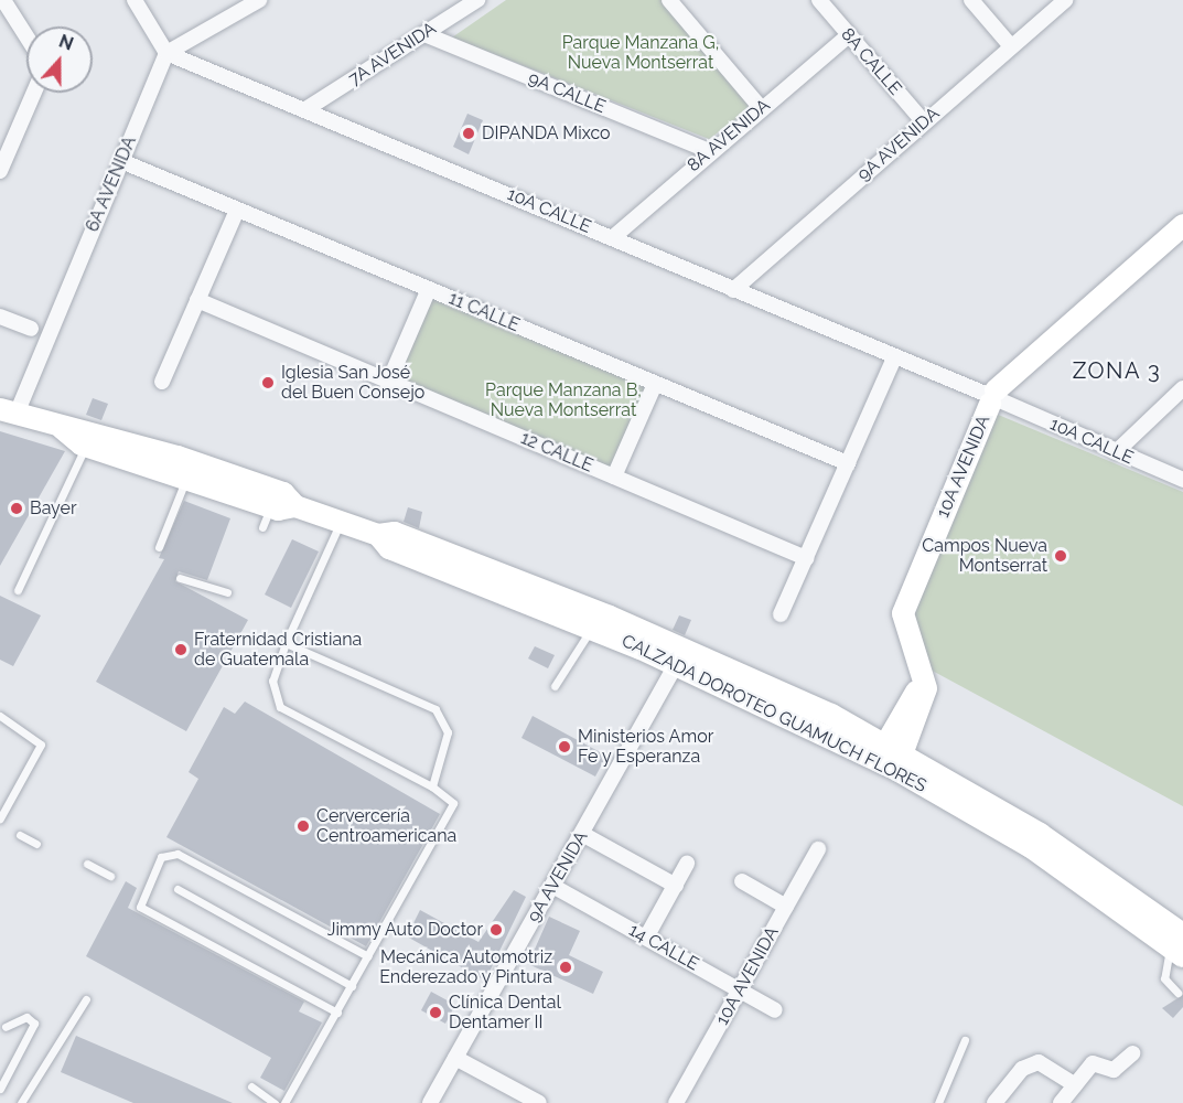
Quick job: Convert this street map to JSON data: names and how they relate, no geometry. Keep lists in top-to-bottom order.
{
  "streets": {
    "main road": ["10A AVENIDA", "CALZADA DOROTEO GUAMUCH FLORES"],
    "street": [
      "7A AVENIDA",
      "8A CALLE",
      "9A CALLE",
      "8A AVENIDA",
      "9A AVENIDA",
      "6A AVENIDA",
      "10A CALLE",
      "11 CALLE",
      "12 CALLE",
      "14 CALLE"
    ]
  },
  "crossings": [
    ["7A AVENIDA", "9A CALLE"],
    ["7A AVENIDA", "10A CALLE"],
    ["8A CALLE", "8A AVENIDA"],
    ["8A CALLE", "9A AVENIDA"],
    ["9A CALLE", "8A AVENIDA"],
    ["8A AVENIDA", "10A CALLE"],
    ["9A AVENIDA", "10A CALLE"],
    ["9A AVENIDA", "CALZADA DOROTEO GUAMUCH FLORES"],
    ["9A AVENIDA", "14 CALLE"],
    ["6A AVENIDA", "10A CALLE"],
    ["6A AVENIDA", "11 CALLE"],
    ["6A AVENIDA", "CALZADA DOROTEO GUAMUCH FLORES"],
    ["10A CALLE", "10A AVENIDA"],
    ["10A AVENIDA", "CALZADA DOROTEO GUAMUCH FLORES"],
    ["10A AVENIDA", "14 CALLE"]
  ],
  "districts": ["ZONA 3"],
  "parks": ["Parque Manzana G, Nueva Montserrat", "Parque Manzana B, Nueva Montserrat"],
  "places": [
    "DIPANDA Mixco",
    "Iglesia San José del Buen Consejo",
    "Bayer",
    "Campos Nueva Montserrat",
    "Fraternidad Cristiana de Guatemala",
    "Ministerios Amor Fe y Esperanza",
    "Cervercería Centroamericana",
    "Jimmy Auto Doctor",
    "Mecánica Automotriz Enderezado y Pintura",
    "Clínica Dental Dentamer II"
  ],
  "north": "top"
}
